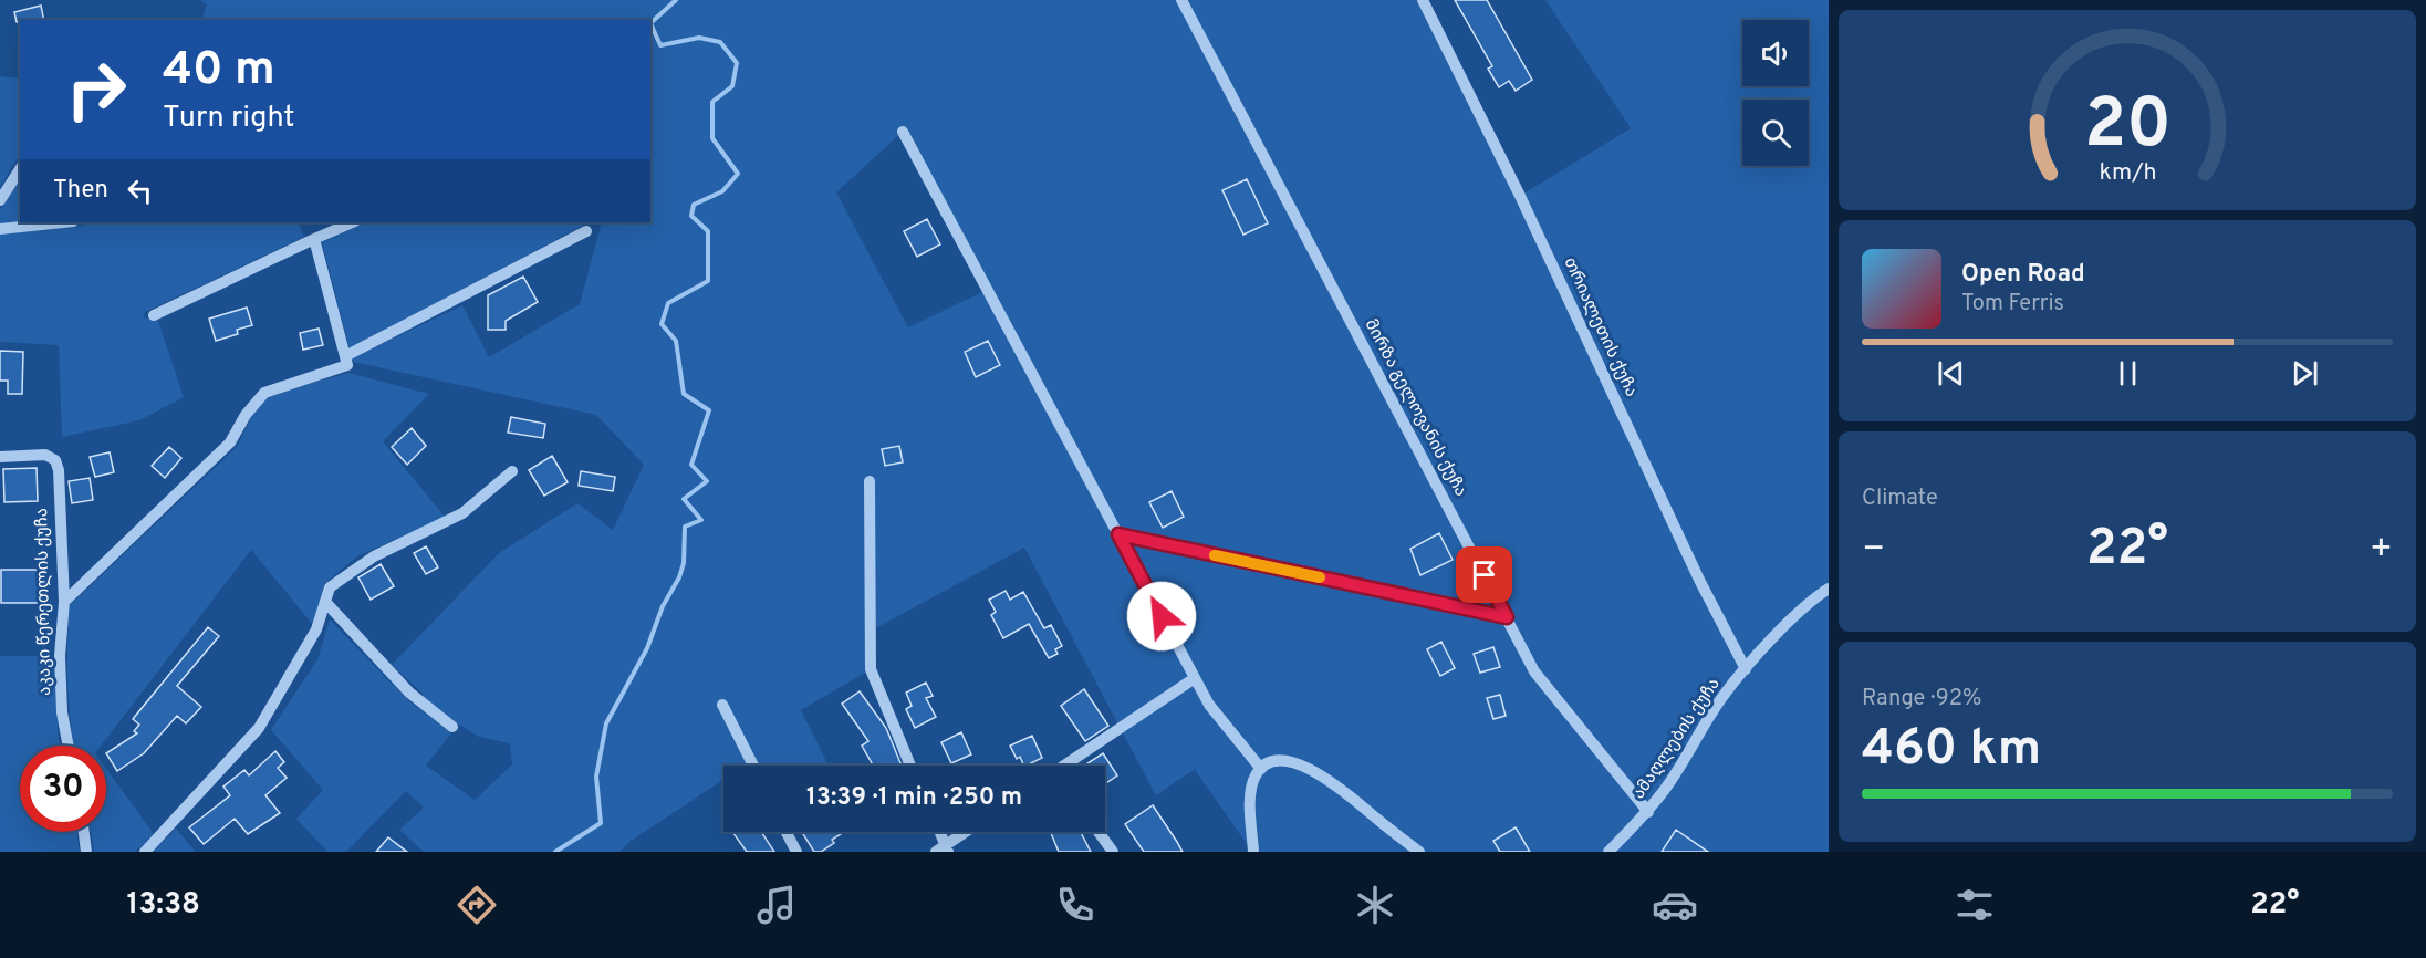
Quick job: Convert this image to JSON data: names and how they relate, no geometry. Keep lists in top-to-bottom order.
{
  "streets": {
    "street": [
      "თრიალეთის ქუჩა",
      "მირზა გელოვანის ქუჩა",
      "აკაკი წერეთლის ქუჩა",
      "ამაღლების ქუჩა"
    ]
  },
  "crossings": [
    ["თრიალეთის ქუჩა", "ამაღლების ქუჩა"],
    ["მირზა გელოვანის ქუჩა", "ამაღლების ქუჩა"]
  ],
  "page": {
    "turn": ["40 m", "Turn right"],
    "then": "Then",
    "song": ["Open Road", "Tom Ferris"],
    "tile": [
      "Climate",
      ["Range · 92%", "460 km"]
    ],
    "heat": ["−", "22°", "+"],
    "limit": "30",
    "trip": "13:39 · 1 min · 250 m",
    "tabs": ["13:38", "22°"],
    "gauge": ["20", "km/h"]
  }
}
